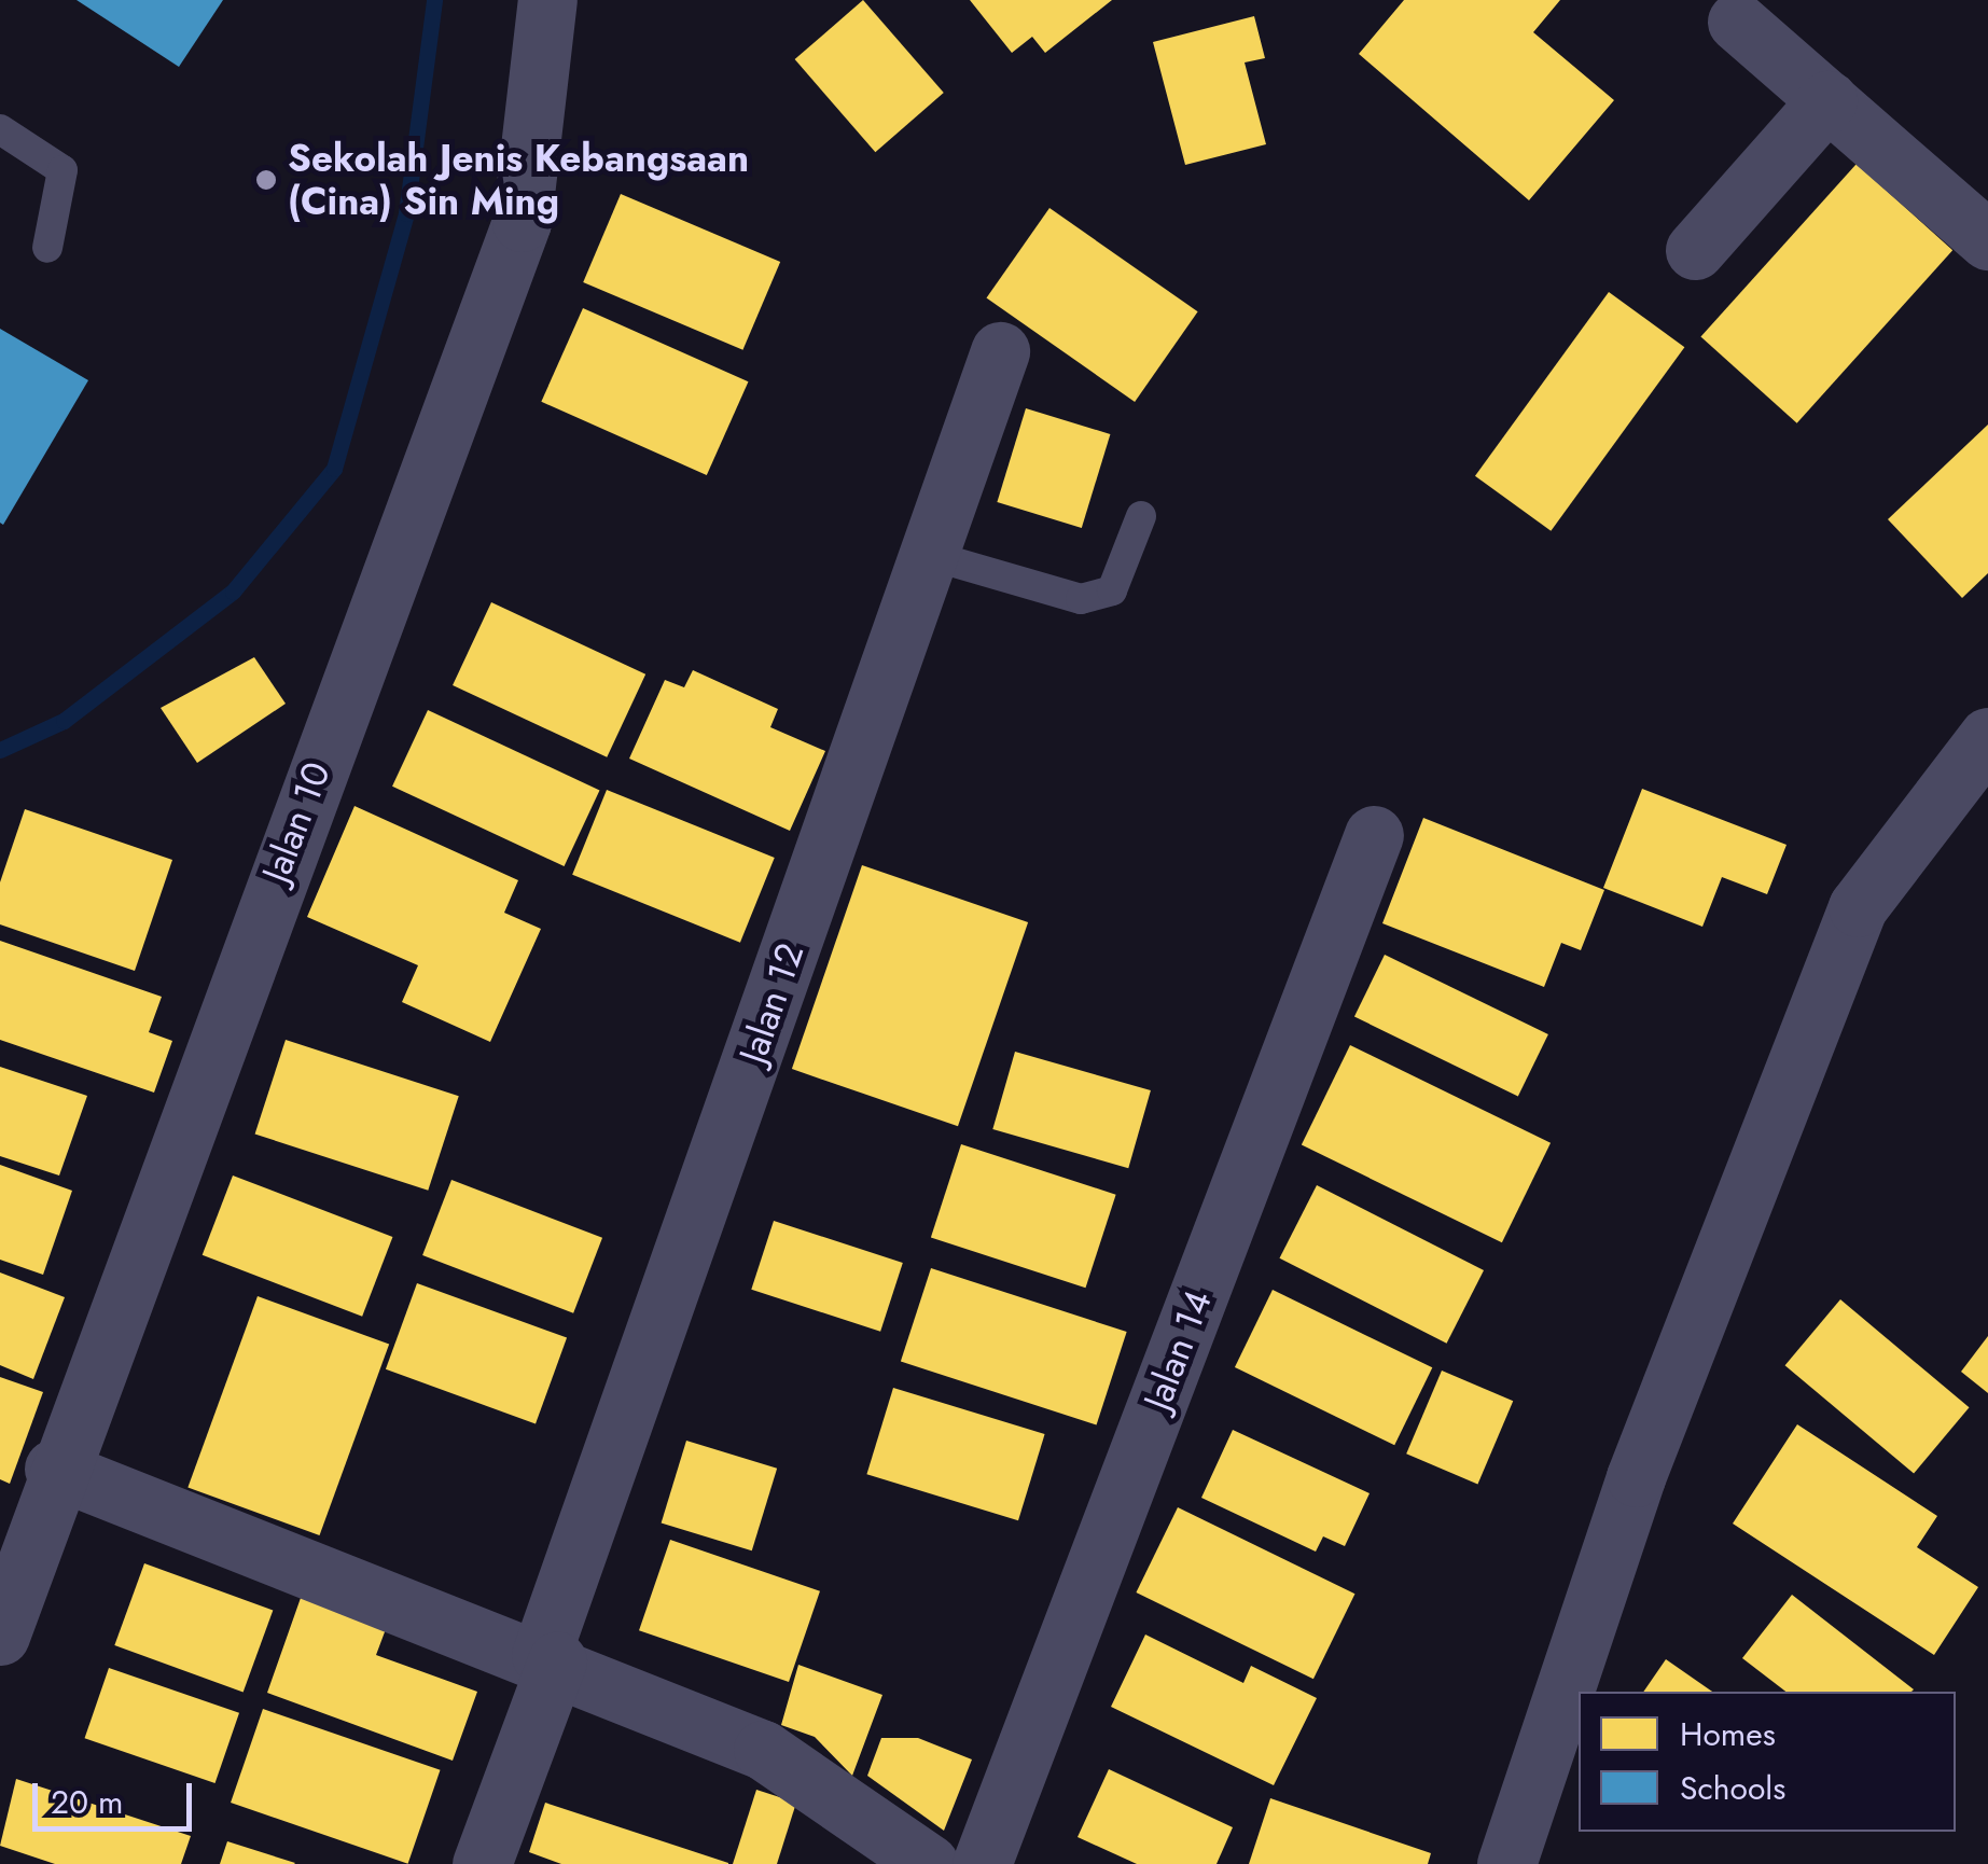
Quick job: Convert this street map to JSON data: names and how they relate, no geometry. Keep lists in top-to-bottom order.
{
  "streets": {
    "street": ["Jalan 10", "Jalan 12", "Jalan 14"]
  },
  "places": ["Sekolah Jenis Kebangsaan (Cina) Sin Ming"],
  "legend": ["Homes", "Schools"],
  "scale_bar": "20 m"
}
